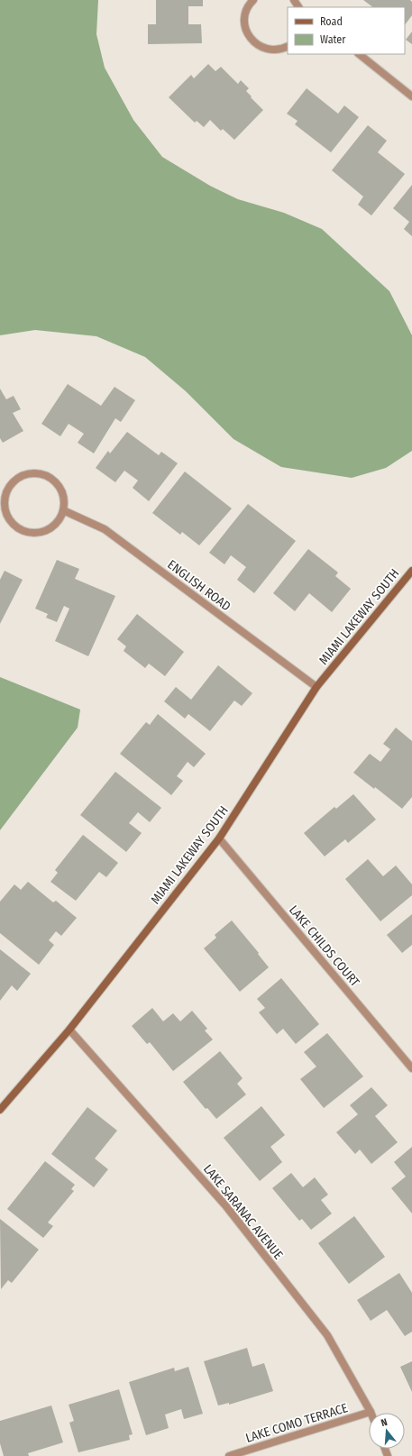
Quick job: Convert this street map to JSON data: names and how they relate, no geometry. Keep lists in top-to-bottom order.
{
  "streets": {
    "street": [
      "ENGLISH ROAD",
      "MIAMI LAKEWAY SOUTH",
      "LAKE CHILDS COURT",
      "LAKE SARANAC AVENUE",
      "LAKE COMO TERRACE"
    ]
  },
  "crossings": [
    ["ENGLISH ROAD", "MIAMI LAKEWAY SOUTH"],
    ["MIAMI LAKEWAY SOUTH", "LAKE CHILDS COURT"],
    ["MIAMI LAKEWAY SOUTH", "LAKE SARANAC AVENUE"],
    ["LAKE SARANAC AVENUE", "LAKE COMO TERRACE"]
  ],
  "legend": ["Road", "Water"],
  "north": "top"
}
